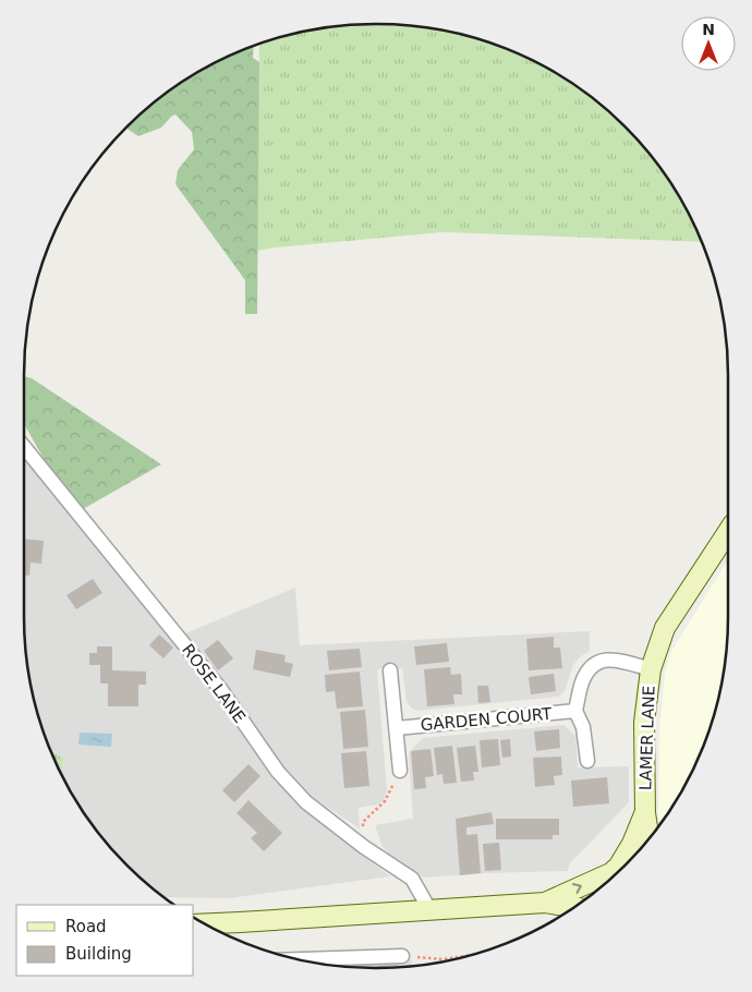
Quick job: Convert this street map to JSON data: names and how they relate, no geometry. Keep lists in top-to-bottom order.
{
  "streets": {
    "main road": ["LAMER LANE"],
    "street": ["ROSE LANE", "GARDEN COURT"]
  },
  "crossings": [
    ["GARDEN COURT", "LAMER LANE"]
  ],
  "legend": ["Road", "Building"],
  "north": "top"
}
